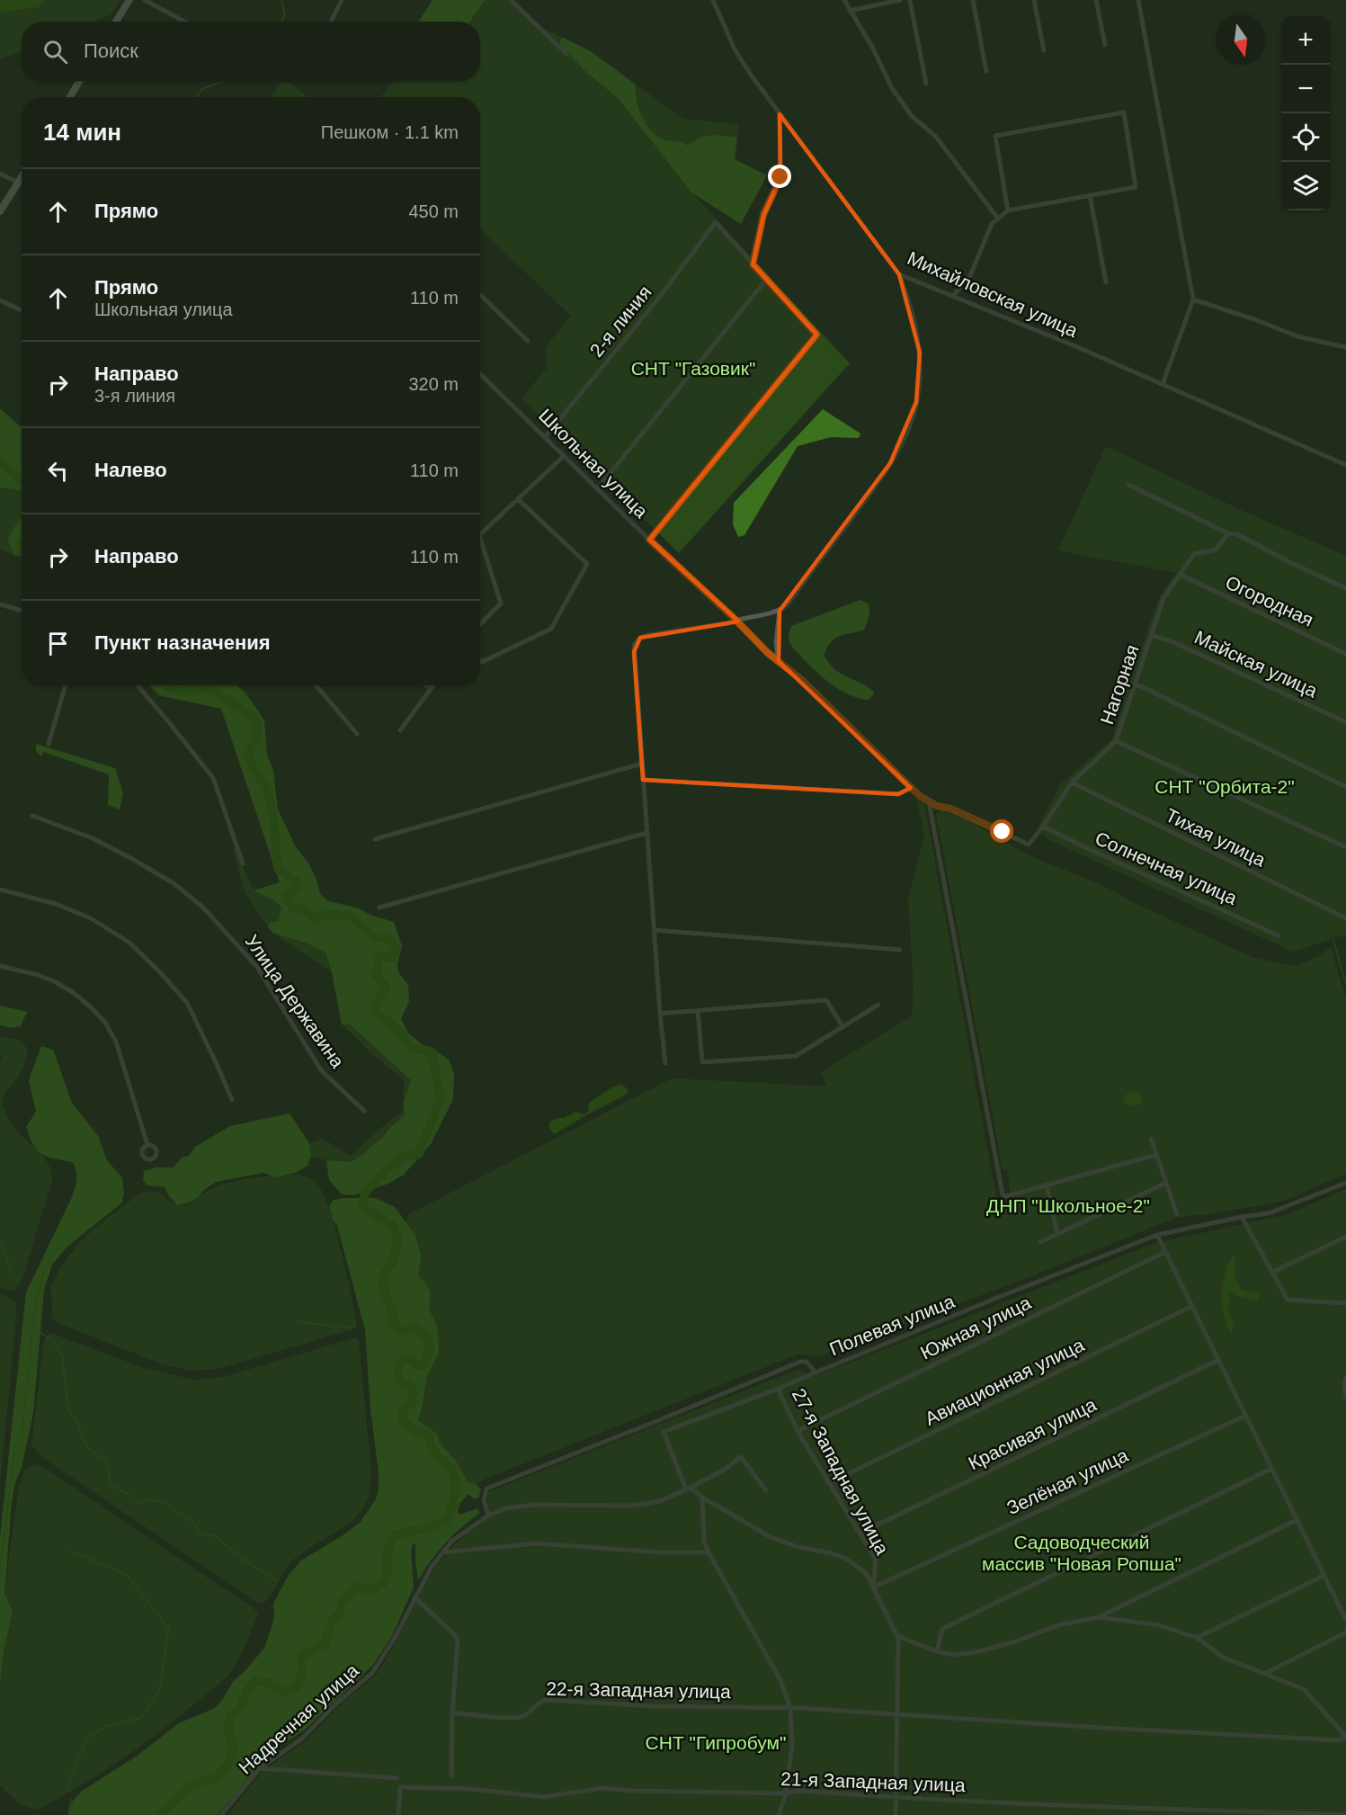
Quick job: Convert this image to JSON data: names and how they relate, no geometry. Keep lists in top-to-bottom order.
{
  "streets": {
    "street": [
      "Михайловская улица",
      "2-я линия",
      "Школьная улица",
      "Огородная",
      "Майская улица",
      "Нагорная",
      "Тихая улица",
      "Солнечная улица",
      "Улица Державина",
      "Полевая улица",
      "Южная улица",
      "Авиационная улица",
      "Красивая улица",
      "27-я Западная улица",
      "Зелёная улица",
      "22-я Западная улица",
      "Надречная улица",
      "21-я Западная улица"
    ]
  },
  "crossings": [
    ["2-я линия", "Школьная улица"],
    ["Школьная улица", "Нагорная"],
    ["Огородная", "Нагорная"],
    ["Майская улица", "Нагорная"],
    ["Нагорная", "Тихая улица"],
    ["Нагорная", "Солнечная улица"],
    ["Полевая улица", "27-я Западная улица"],
    ["Полевая улица", "Надречная улица"],
    ["Южная улица", "27-я Западная улица"],
    ["Авиационная улица", "27-я Западная улица"],
    ["Красивая улица", "27-я Западная улица"],
    ["27-я Западная улица", "Зелёная улица"]
  ],
  "parks": [
    "СНТ \"Газовик\"",
    "СНТ \"Орбита-2\"",
    "ДНП \"Школьное-2\"",
    "Садоводческий массив \"Новая Ропша\"",
    "СНТ \"Гипробум\""
  ],
  "north": "bottom",
  "page": {
    "map_buttons": ["+", "−"],
    "search": "Поиск",
    "heading": ["14 мин", "Пешком · 1.1 km"],
    "list": [
      ["Прямо", "450 m"],
      ["Прямо", "Школьная улица", "110 m"],
      ["Направо", "3-я линия", "320 m"],
      ["Налево", "110 m"],
      ["Направо", "110 m"],
      "Пункт назначения"
    ]
  }
}
